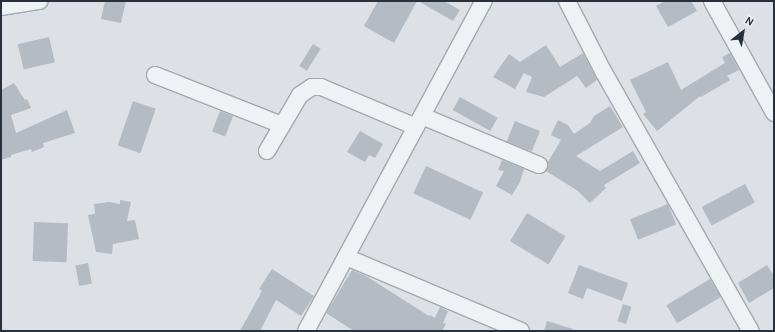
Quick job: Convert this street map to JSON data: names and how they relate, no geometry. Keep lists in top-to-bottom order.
{
  "north": "top right"
}
